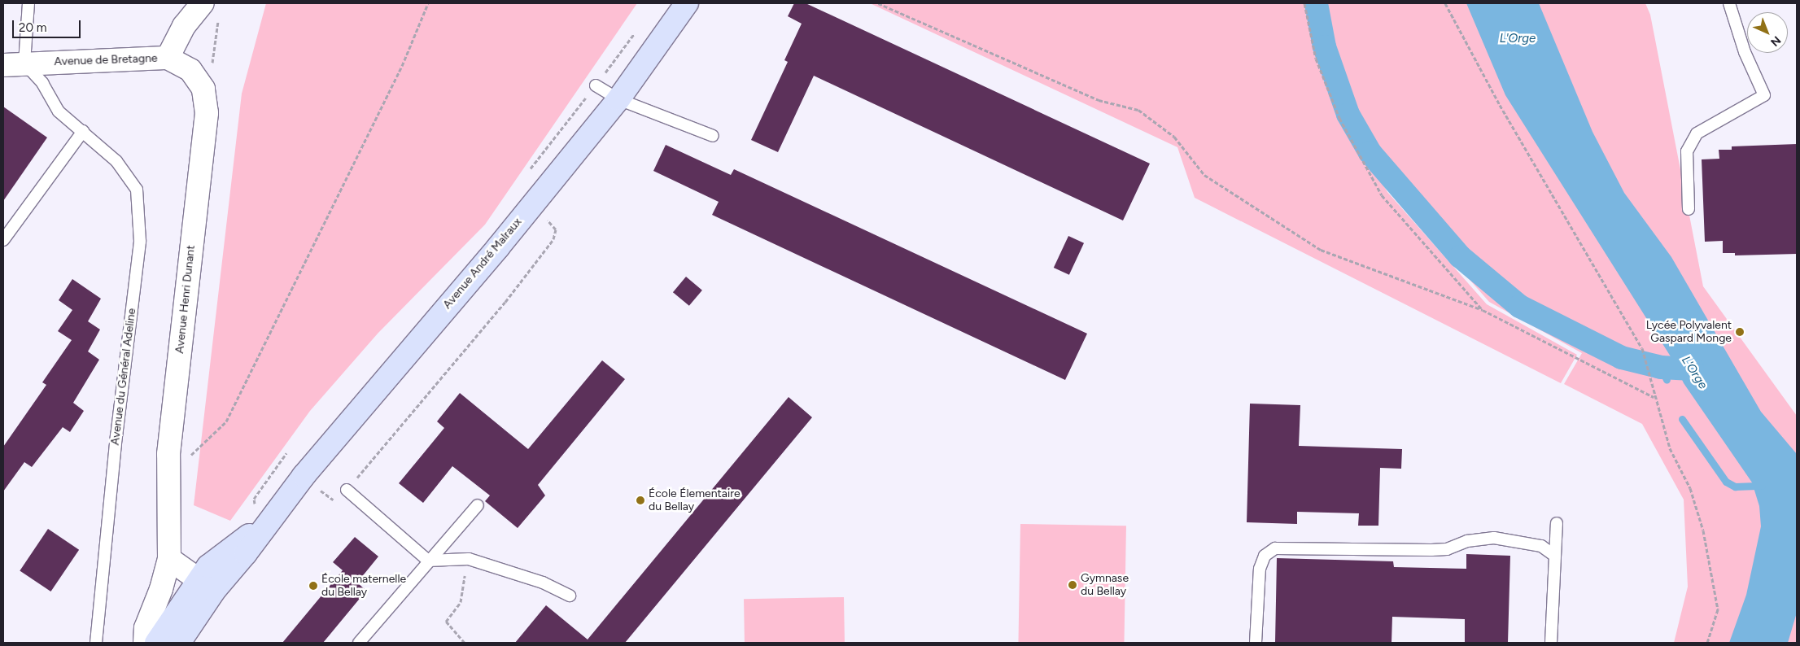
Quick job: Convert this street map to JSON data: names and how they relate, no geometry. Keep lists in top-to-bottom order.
{
  "streets": {
    "main road": ["Avenue André Malraux"],
    "street": ["Avenue de Bretagne", "Avenue Henri Dunant"],
    "lane": ["Avenue du Général Adeline"]
  },
  "crossings": [
    ["Avenue de Bretagne", "Avenue Henri Dunant"],
    ["Avenue de Bretagne", "Avenue du Général Adeline"]
  ],
  "water": ["L'Orge"],
  "places": [
    "Lycée Polyvalent Gaspard Monge",
    "École Élementaire du Bellay",
    "Gymnase du Bellay",
    "École maternelle du Bellay"
  ],
  "scale_bar": "20 m",
  "north": "bottom right"
}
